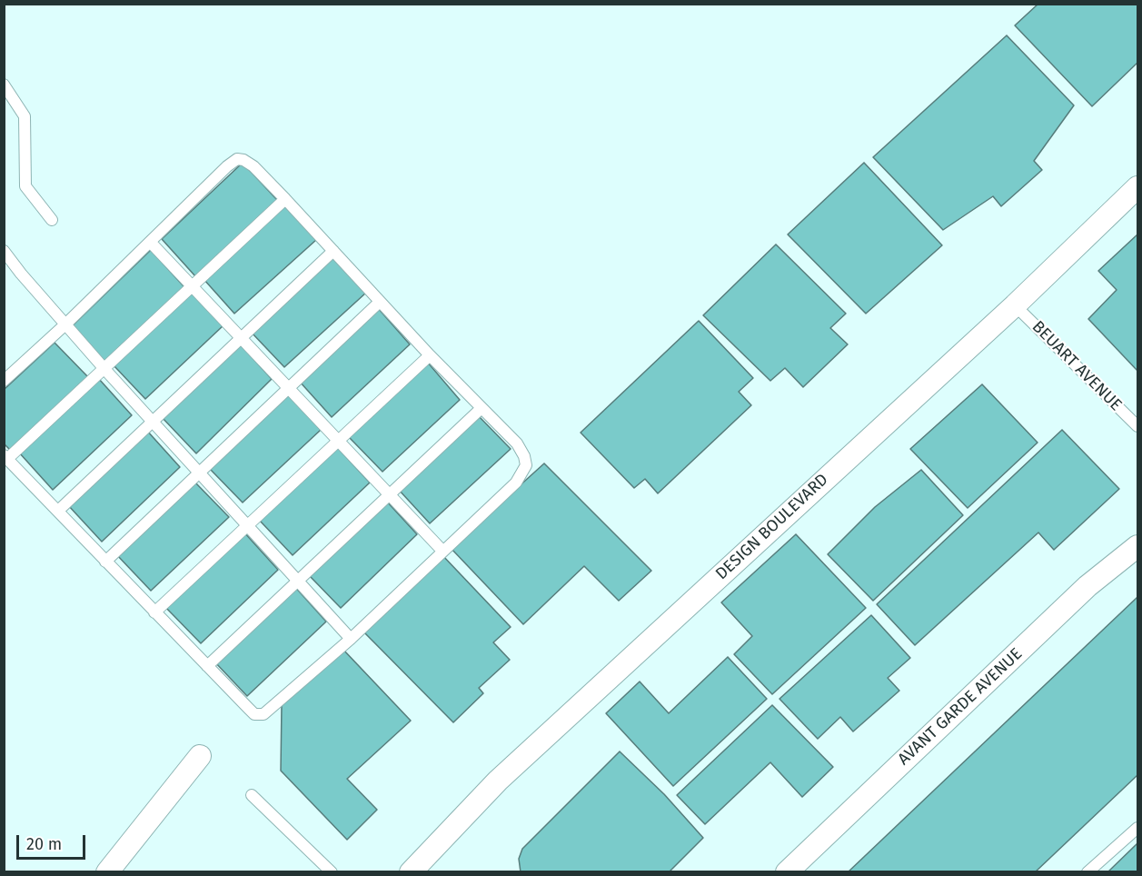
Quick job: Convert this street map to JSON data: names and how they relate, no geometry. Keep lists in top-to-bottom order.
{
  "streets": {
    "street": ["DESIGN BOULEVARD", "AVANT GARDE AVENUE"],
    "lane": ["BEUART AVENUE"]
  },
  "crossings": [
    ["BEUART AVENUE", "DESIGN BOULEVARD"]
  ],
  "scale_bar": "20 m"
}
